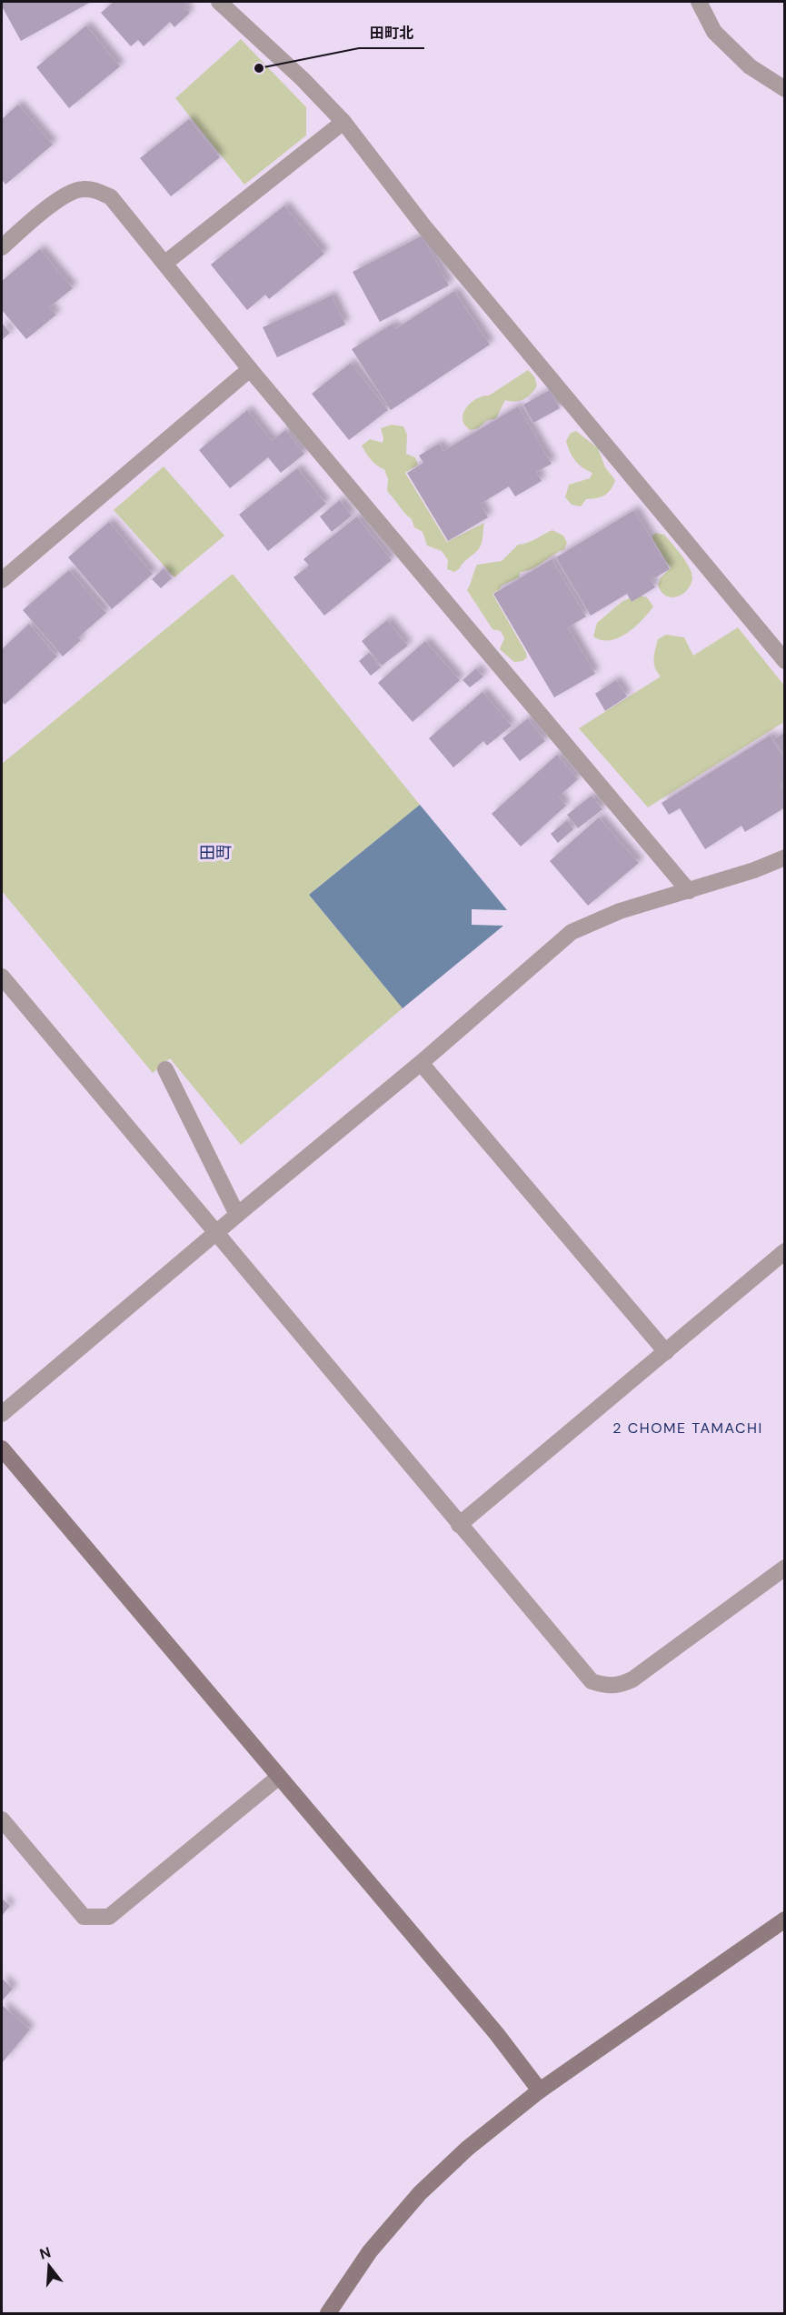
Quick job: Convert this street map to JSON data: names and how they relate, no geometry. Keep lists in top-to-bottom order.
{
  "districts": ["田町", "2 CHOME TAMACHI"],
  "places": ["田町北"],
  "north": "top"
}
